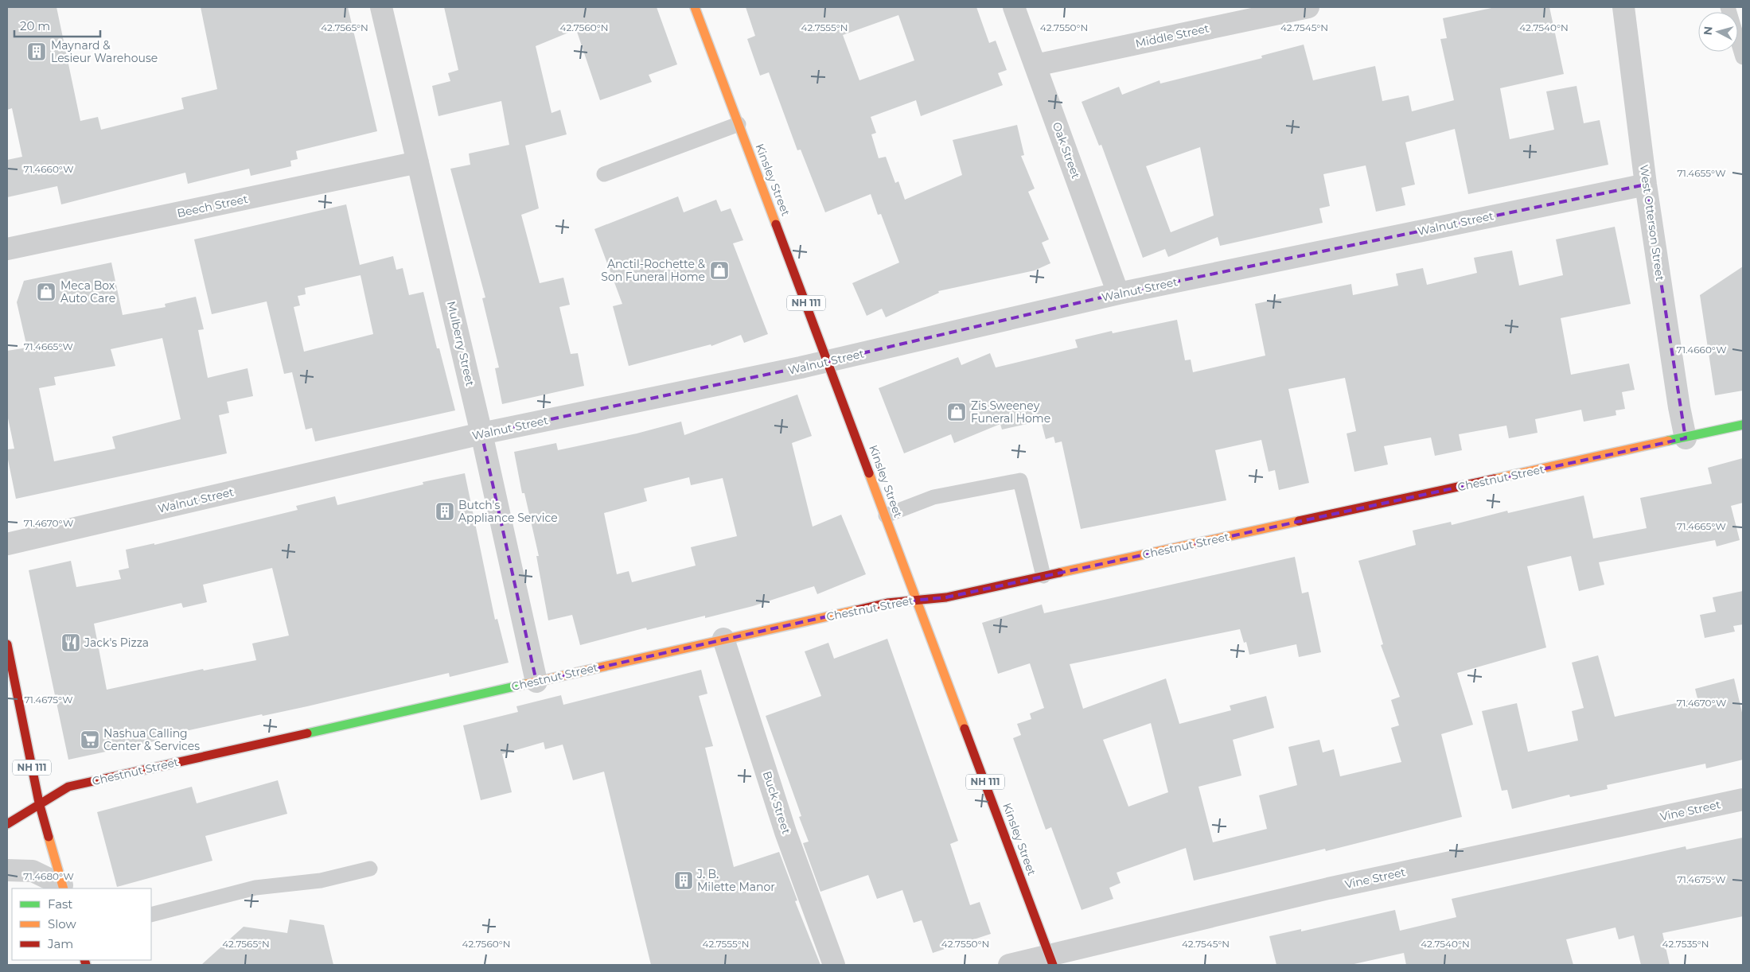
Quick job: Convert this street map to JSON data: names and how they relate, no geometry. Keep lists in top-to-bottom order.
{
  "streets": {
    "street": [
      "Middle Street",
      "Oak Street",
      "Kinsley Street",
      "Beech Street",
      "West Otterson Street",
      "Walnut Street",
      "NH 111",
      "Mulberry Street",
      "Chestnut Street",
      "Buck Street",
      "Vine Street"
    ]
  },
  "crossings": [
    ["Middle Street", "Oak Street"],
    ["Oak Street", "Walnut Street"],
    ["Kinsley Street", "Walnut Street"],
    ["Kinsley Street", "Chestnut Street"],
    ["Kinsley Street", "Vine Street"],
    ["Beech Street", "Mulberry Street"],
    ["West Otterson Street", "Walnut Street"],
    ["West Otterson Street", "Chestnut Street"],
    ["Walnut Street", "Mulberry Street"],
    ["NH 111", "Chestnut Street"],
    ["Mulberry Street", "Chestnut Street"],
    ["Chestnut Street", "Buck Street"]
  ],
  "places": {
    "building": ["Maynard & Lesieur Warehouse", "Butch's Appliance Service", "J. B. Milette Manor"],
    "shop": ["Anctil-Rochette & Son Funeral Home", "Meca Box Auto Care", "Zis Sweeney Funeral Home"],
    "restaurant": ["Jack's Pizza"],
    "supermarket": ["Nashua Calling Center & Services"]
  },
  "legend": ["Fast", "Slow", "Jam"],
  "scale_bar": "20 m",
  "north": "left",
  "coordinates": [
    "42.7565°N",
    "42.7560°N",
    "42.7555°N",
    "42.7550°N",
    "42.7545°N",
    "42.7540°N",
    "71.4660°W",
    "71.4655°W",
    "71.4665°W",
    "71.4670°W",
    "71.4675°W",
    "71.4680°W",
    "42.7535°N"
  ]
}
